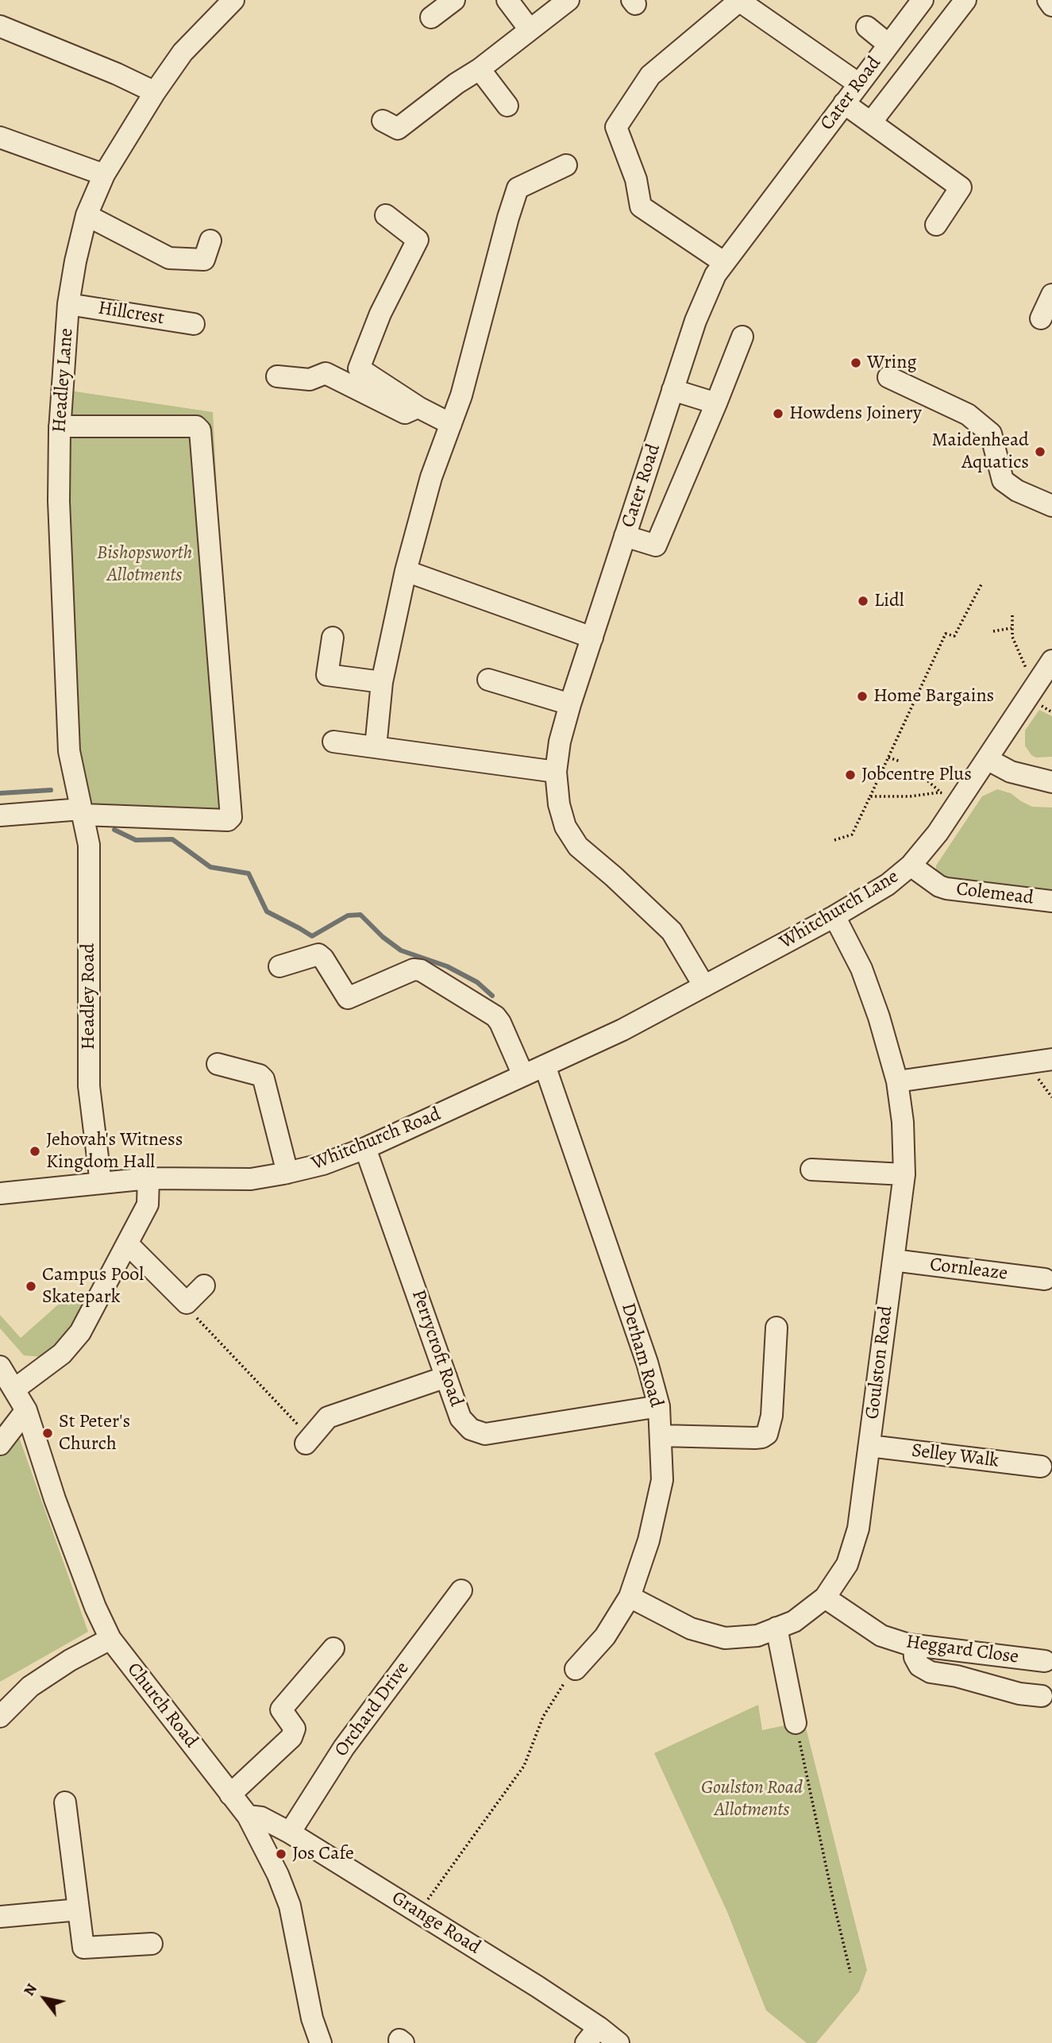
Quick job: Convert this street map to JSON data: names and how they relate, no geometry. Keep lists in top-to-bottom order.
{
  "streets": {
    "street": [
      "Cater Road",
      "Hillcrest",
      "Headley Lane",
      "Colemead",
      "Whitchurch Lane",
      "Headley Road",
      "Whitchurch Road",
      "Cornleaze",
      "Perrycroft Road",
      "Derham Road",
      "Goulston Road",
      "Selley Walk",
      "Heggard Close",
      "Church Road",
      "Orchard Drive",
      "Grange Road"
    ]
  },
  "crossings": [
    ["Cater Road", "Whitchurch Lane"],
    ["Hillcrest", "Headley Lane"],
    ["Headley Lane", "Headley Road"],
    ["Colemead", "Whitchurch Lane"],
    ["Whitchurch Lane", "Whitchurch Road"],
    ["Whitchurch Lane", "Derham Road"],
    ["Whitchurch Lane", "Goulston Road"],
    ["Headley Road", "Whitchurch Road"],
    ["Whitchurch Road", "Perrycroft Road"],
    ["Whitchurch Road", "Derham Road"],
    ["Cornleaze", "Goulston Road"],
    ["Perrycroft Road", "Derham Road"],
    ["Derham Road", "Goulston Road"],
    ["Goulston Road", "Selley Walk"],
    ["Goulston Road", "Heggard Close"],
    ["Church Road", "Grange Road"],
    ["Orchard Drive", "Grange Road"]
  ],
  "parks": ["Bishopsworth Allotments", "Goulston Road Allotments"],
  "places": [
    "Wring",
    "Howdens Joinery",
    "Maidenhead Aquatics",
    "Lidl",
    "Home Bargains",
    "Jobcentre Plus",
    "Jehovah's Witness Kingdom Hall",
    "Campus Pool Skatepark",
    "St Peter's Church",
    "Jos Cafe"
  ],
  "north": "top left"
}
